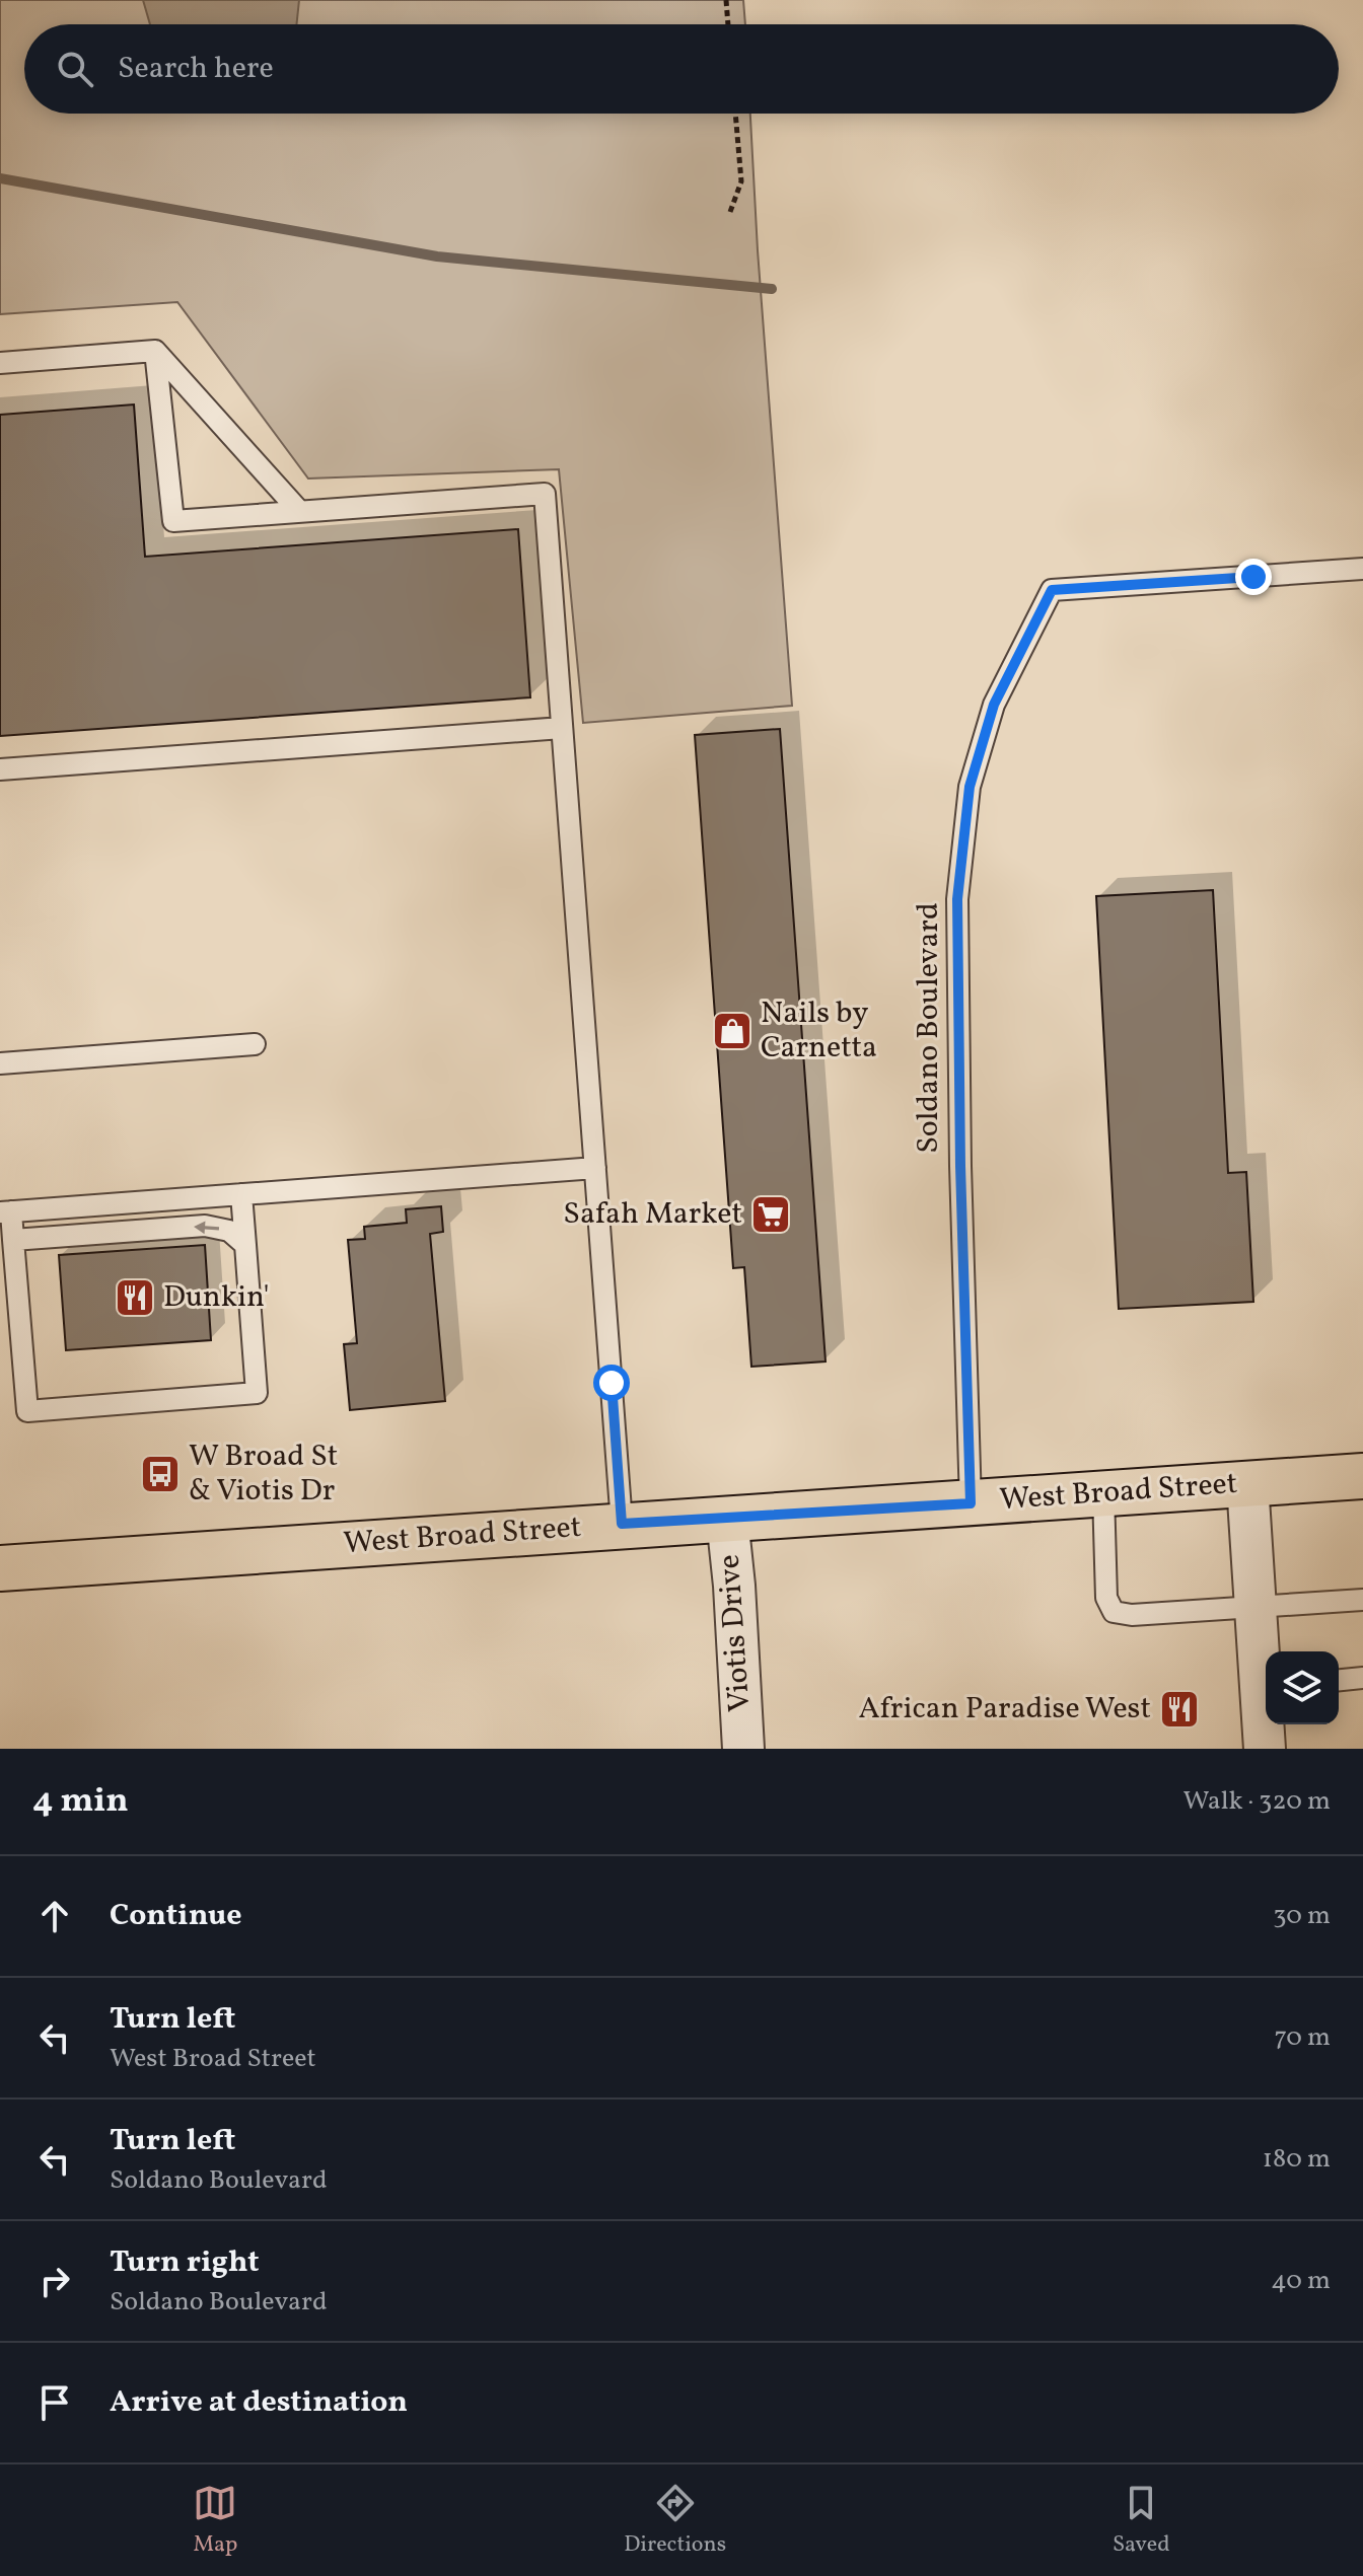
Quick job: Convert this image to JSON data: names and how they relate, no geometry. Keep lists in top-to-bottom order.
{
  "streets": {
    "main road": ["West Broad Street"],
    "street": ["Viotis Drive"],
    "lane": ["Soldano Boulevard"]
  },
  "crossings": [
    ["Soldano Boulevard", "West Broad Street"],
    ["West Broad Street", "Viotis Drive"]
  ],
  "places": {
    "shop": ["Nails by Carnetta"],
    "supermarket": ["Safah Market"],
    "restaurant": ["Dunkin'", "African Paradise West"],
    "bus stop": ["W Broad St & Viotis Dr"]
  },
  "page": {
    "search": "Search here",
    "heading": ["4 min", "Walk · 320 m"],
    "list": [
      ["Continue", "30 m"],
      ["Turn left", "West Broad Street", "70 m"],
      ["Turn left", "Soldano Boulevard", "180 m"],
      ["Turn right", "Soldano Boulevard", "40 m"],
      "Arrive at destination"
    ],
    "nav": ["Map", "Directions", "Saved"]
  }
}
